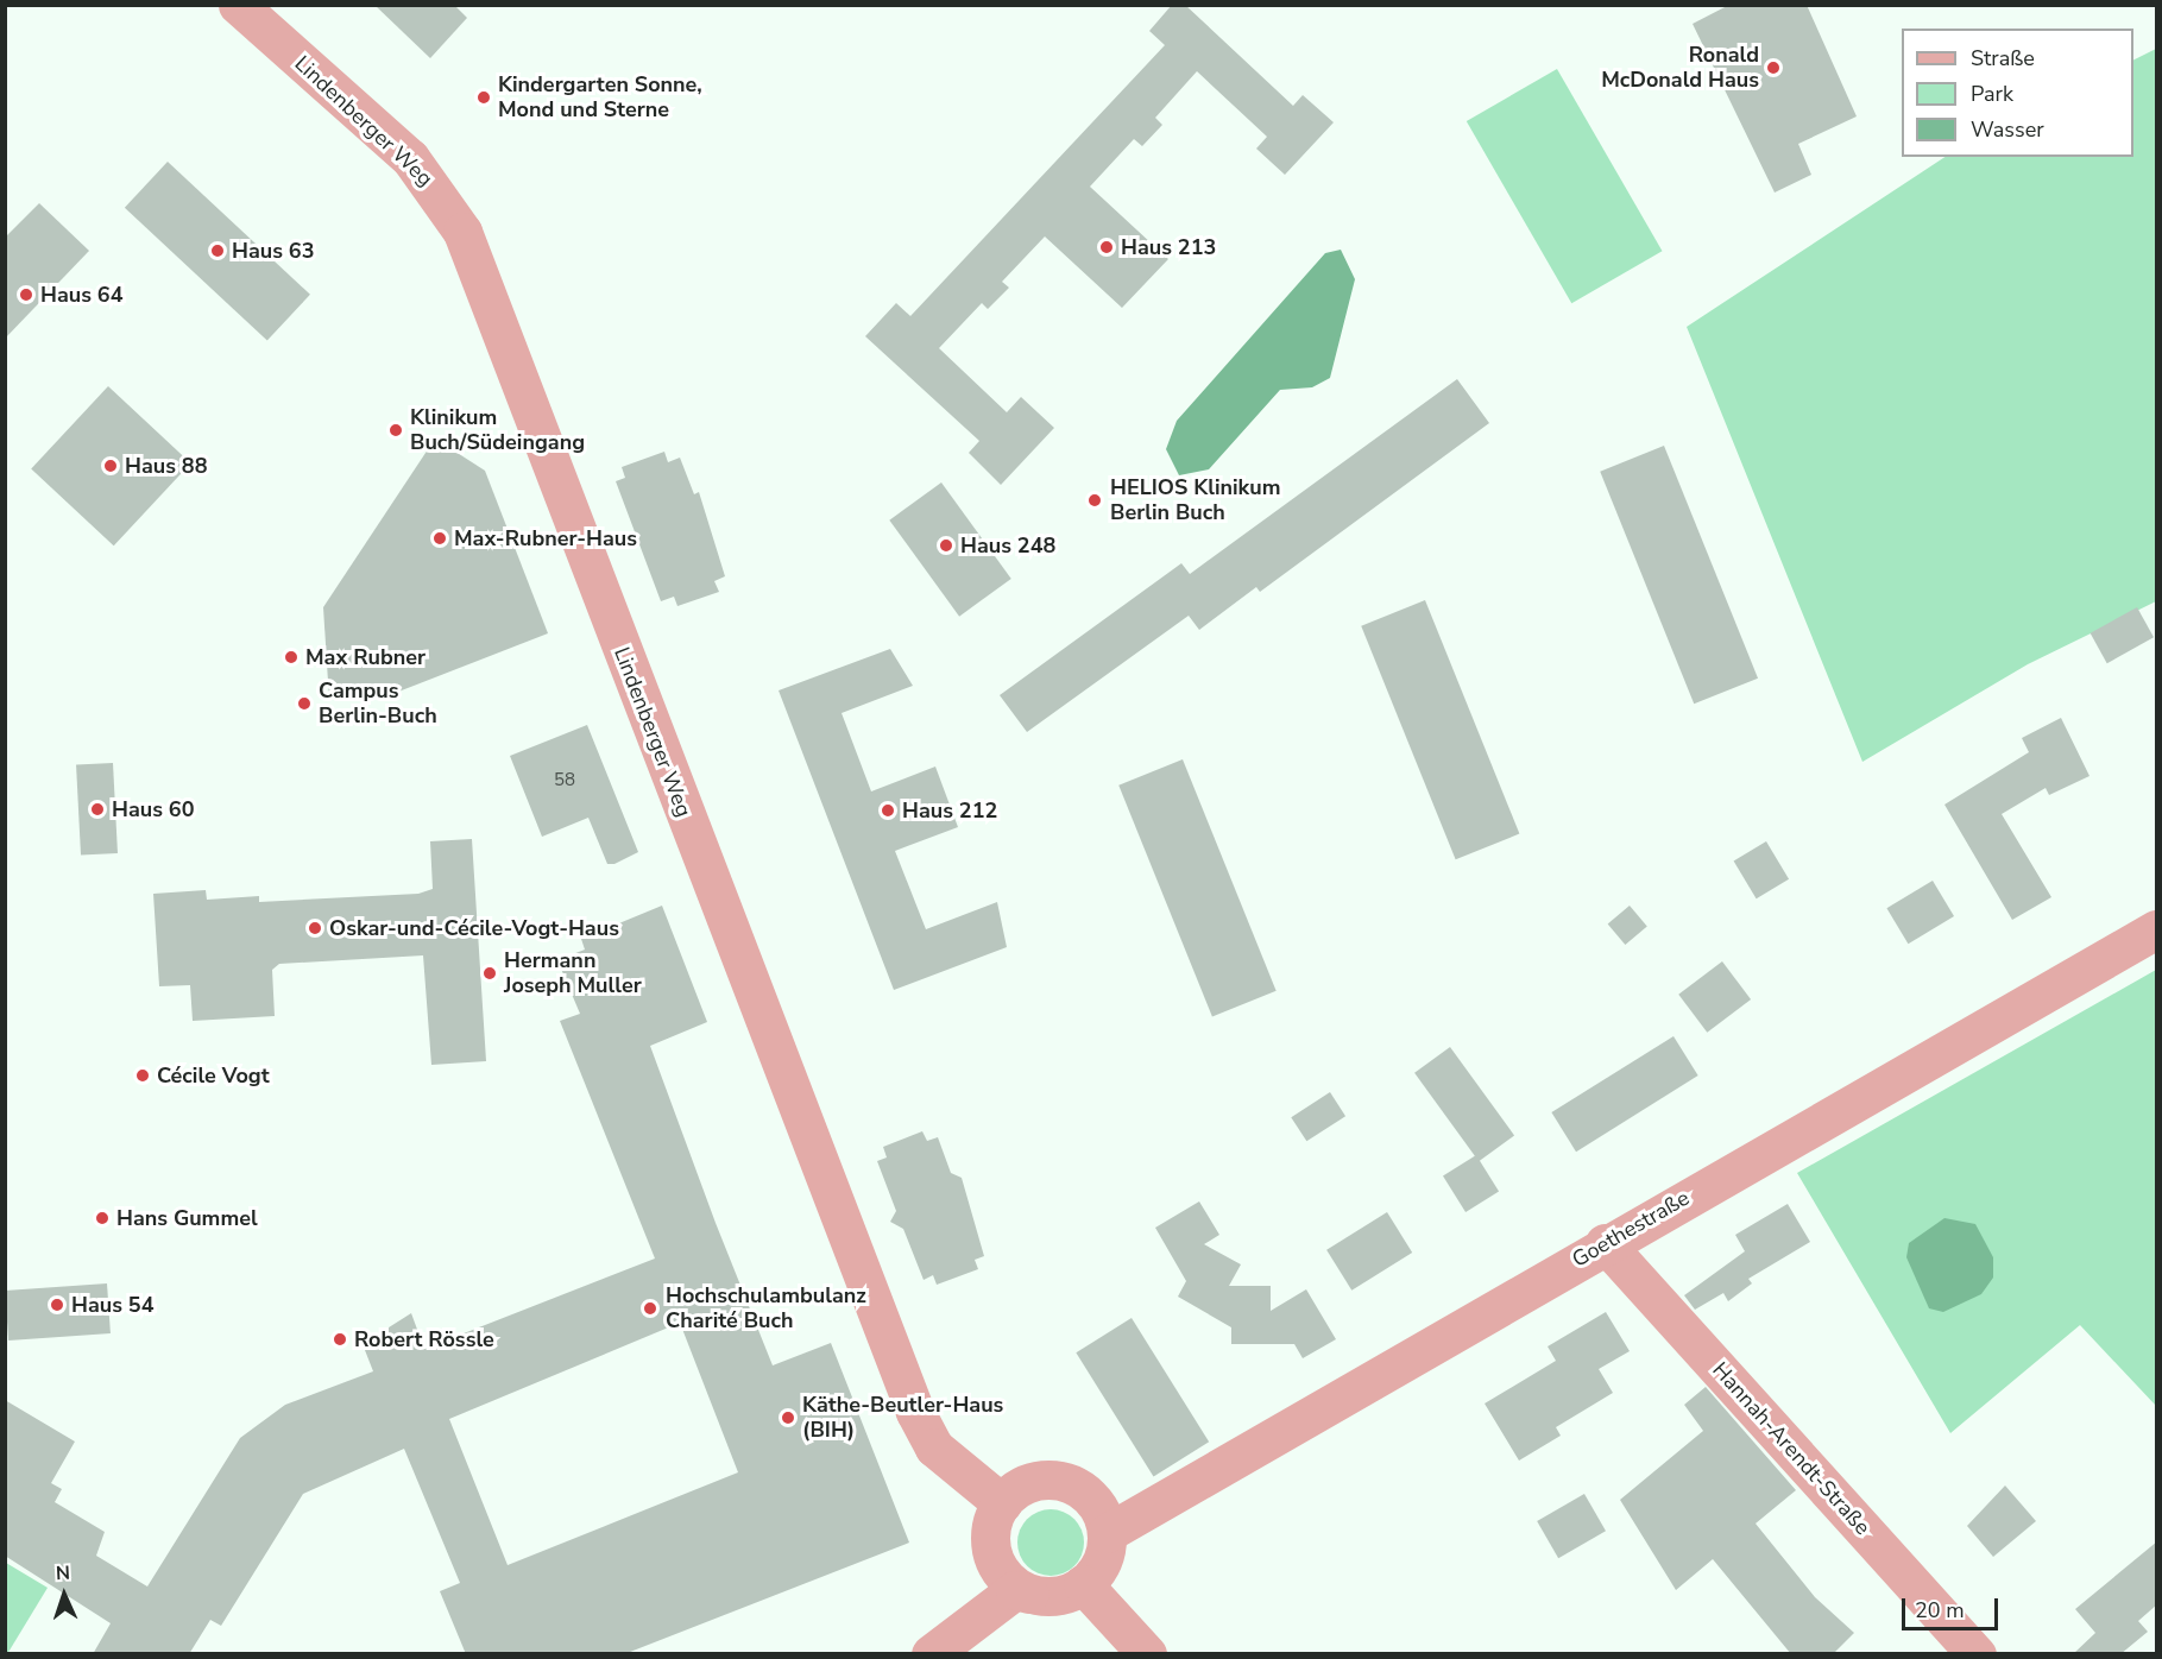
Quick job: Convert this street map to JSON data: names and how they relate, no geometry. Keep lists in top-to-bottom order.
{
  "streets": {
    "street": ["Lindenberger Weg", "Goethestraße", "Hannah-Arendt-Straße"]
  },
  "crossings": [
    ["Lindenberger Weg", "Goethestraße"],
    ["Goethestraße", "Hannah-Arendt-Straße"]
  ],
  "places": [
    "Ronald McDonald Haus",
    "Kindergarten Sonne, Mond und Sterne",
    "Haus 213",
    "Haus 63",
    "Haus 64",
    "Klinikum Buch/Südeingang",
    "Haus 88",
    "HELIOS Klinikum Berlin Buch",
    "Max-Rubner-Haus",
    "Haus 248",
    "Max Rubner",
    "Campus Berlin-Buch",
    "Haus 60",
    "Haus 212",
    "Oskar-und-Cécile-Vogt-Haus",
    "Hermann Joseph Muller",
    "Cécile Vogt",
    "Hans Gummel",
    "Haus 54",
    "Hochschulambulanz Charité Buch",
    "Robert Rössle",
    "Käthe-Beutler-Haus (BIH)"
  ],
  "house_numbers": ["58"],
  "legend": ["Straße", "Park", "Wasser"],
  "scale_bar": "20 m",
  "north": "top"
}
